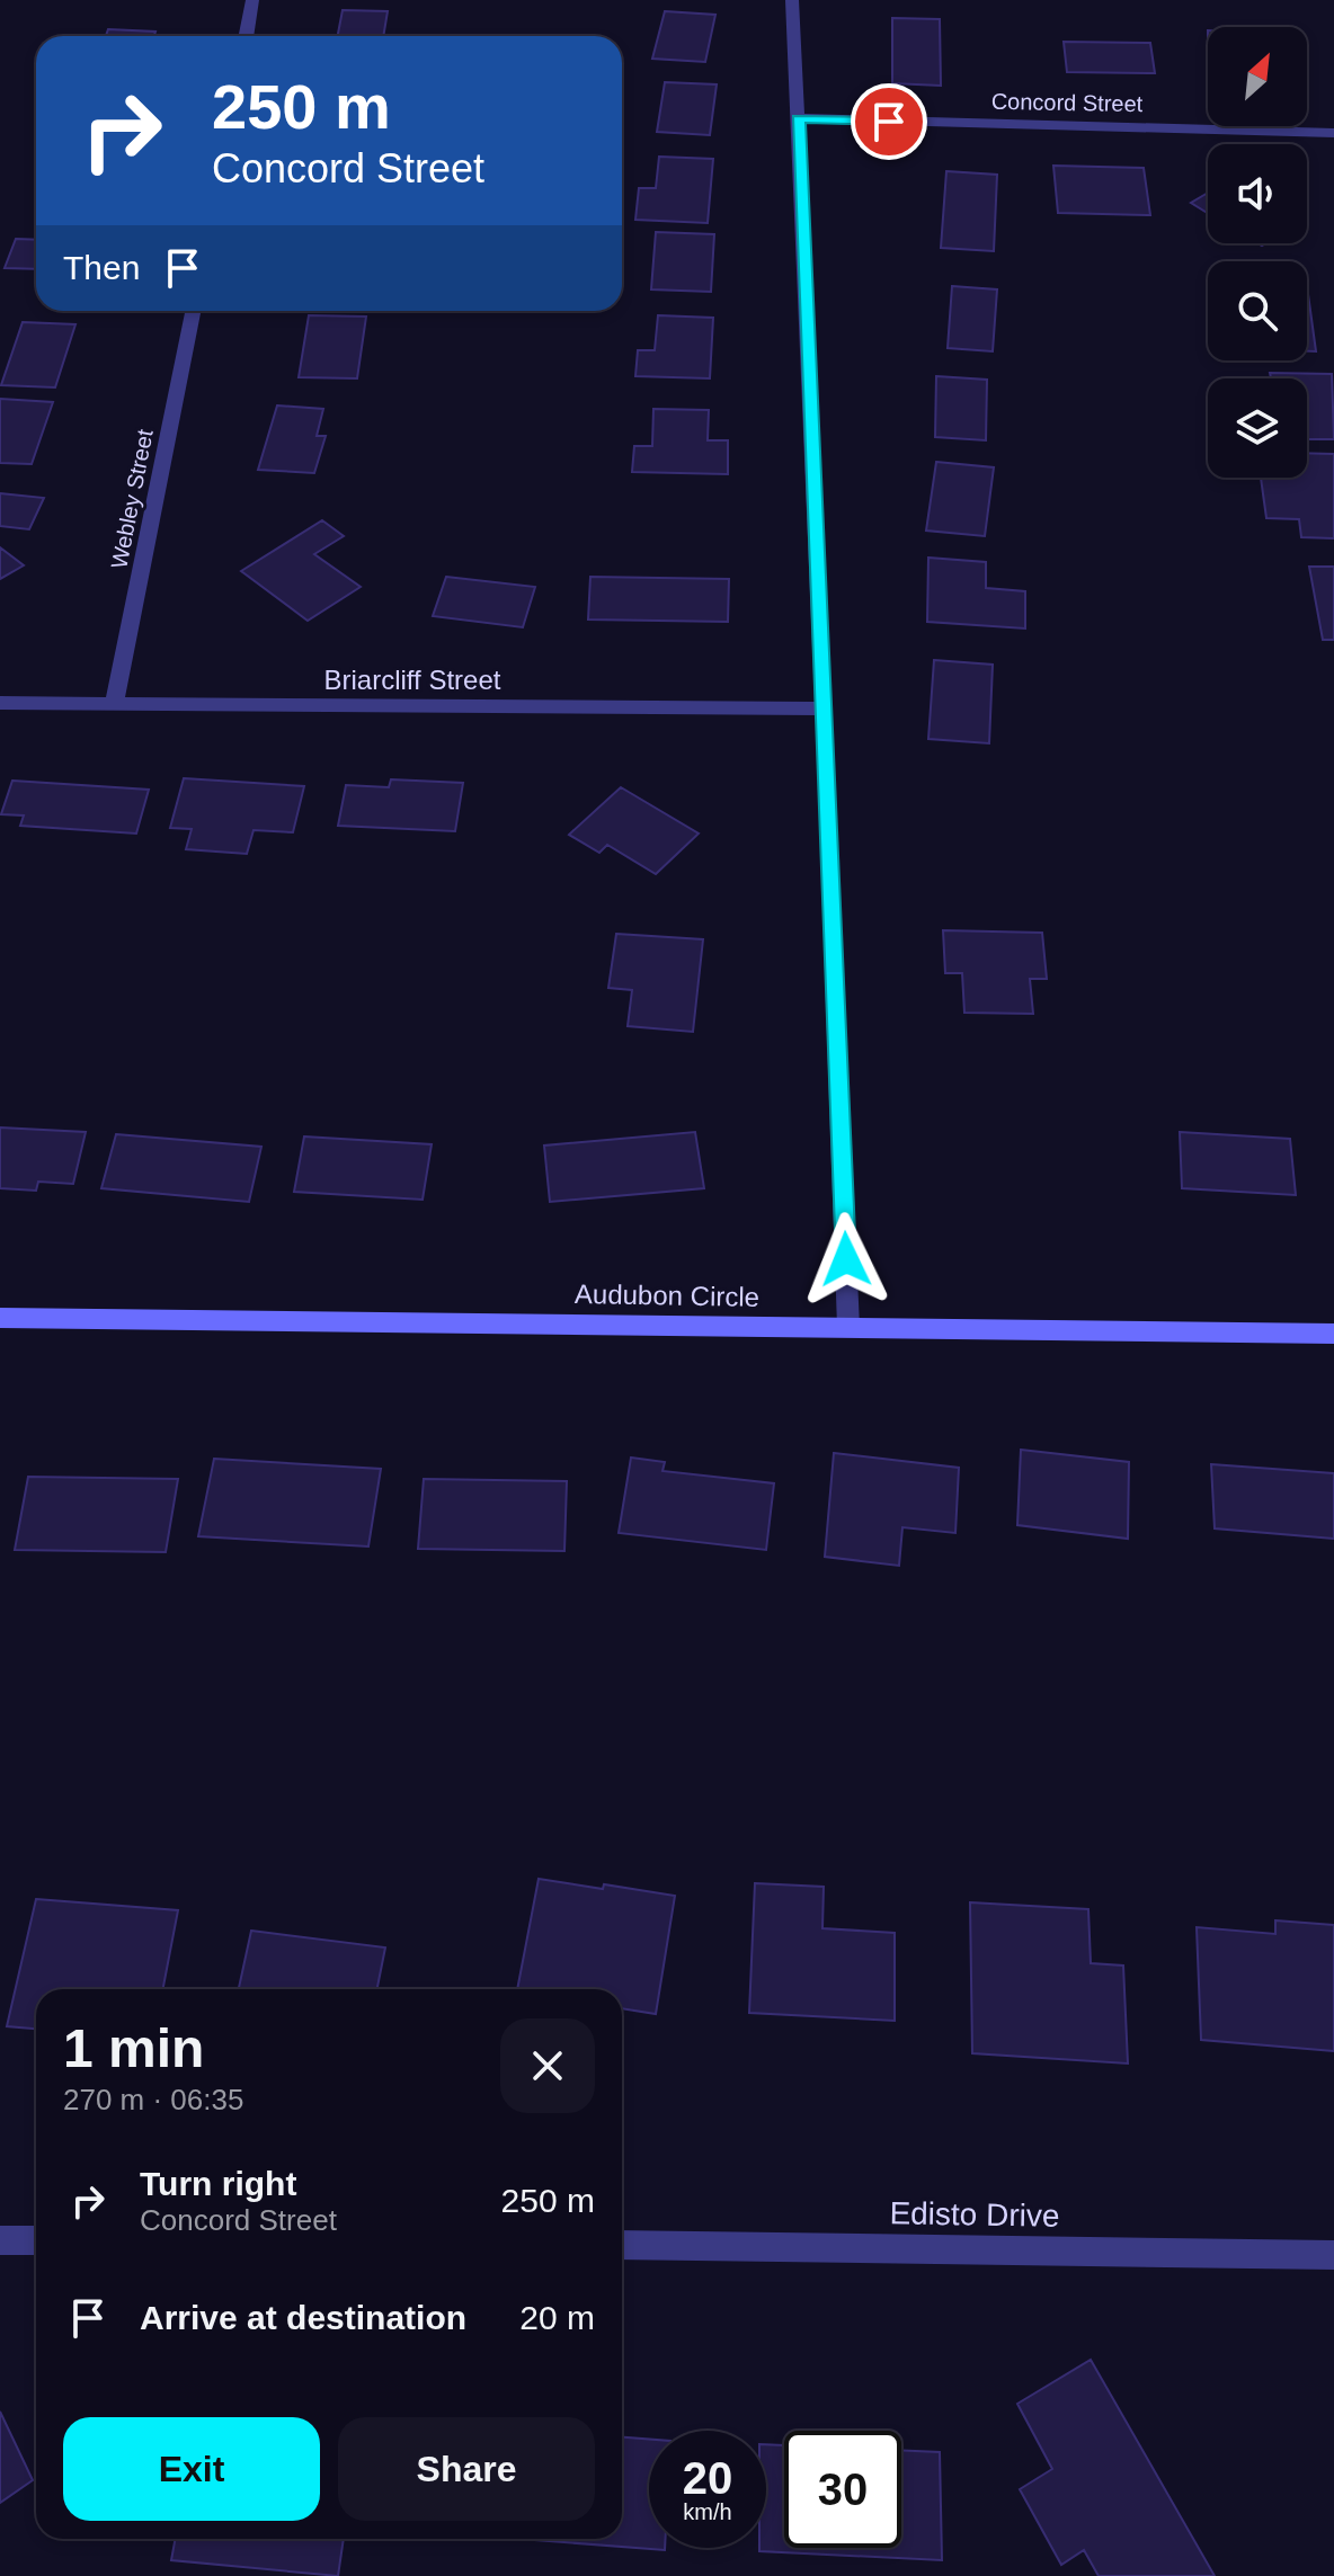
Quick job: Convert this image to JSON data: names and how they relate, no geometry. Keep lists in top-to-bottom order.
{
  "streets": {
    "street": [
      "Concord Street",
      "Webley Street",
      "Briarcliff Street",
      "Audubon Circle",
      "Edisto Drive"
    ]
  },
  "crossings": [
    ["Webley Street", "Briarcliff Street"]
  ],
  "north": "top right",
  "page": {
    "turn": ["250 m", "Concord Street"],
    "then": "Then",
    "heading": ["1 min", "270 m · 06:35"],
    "list": [
      {
        "name": "Turn right",
        "note": "Concord Street",
        "value": "250 m"
      },
      {
        "name": "Arrive at destination",
        "value": "20 m"
      }
    ],
    "buttons": ["Exit", "Share"],
    "speed": "20 km/h",
    "limit": "30"
  }
}
